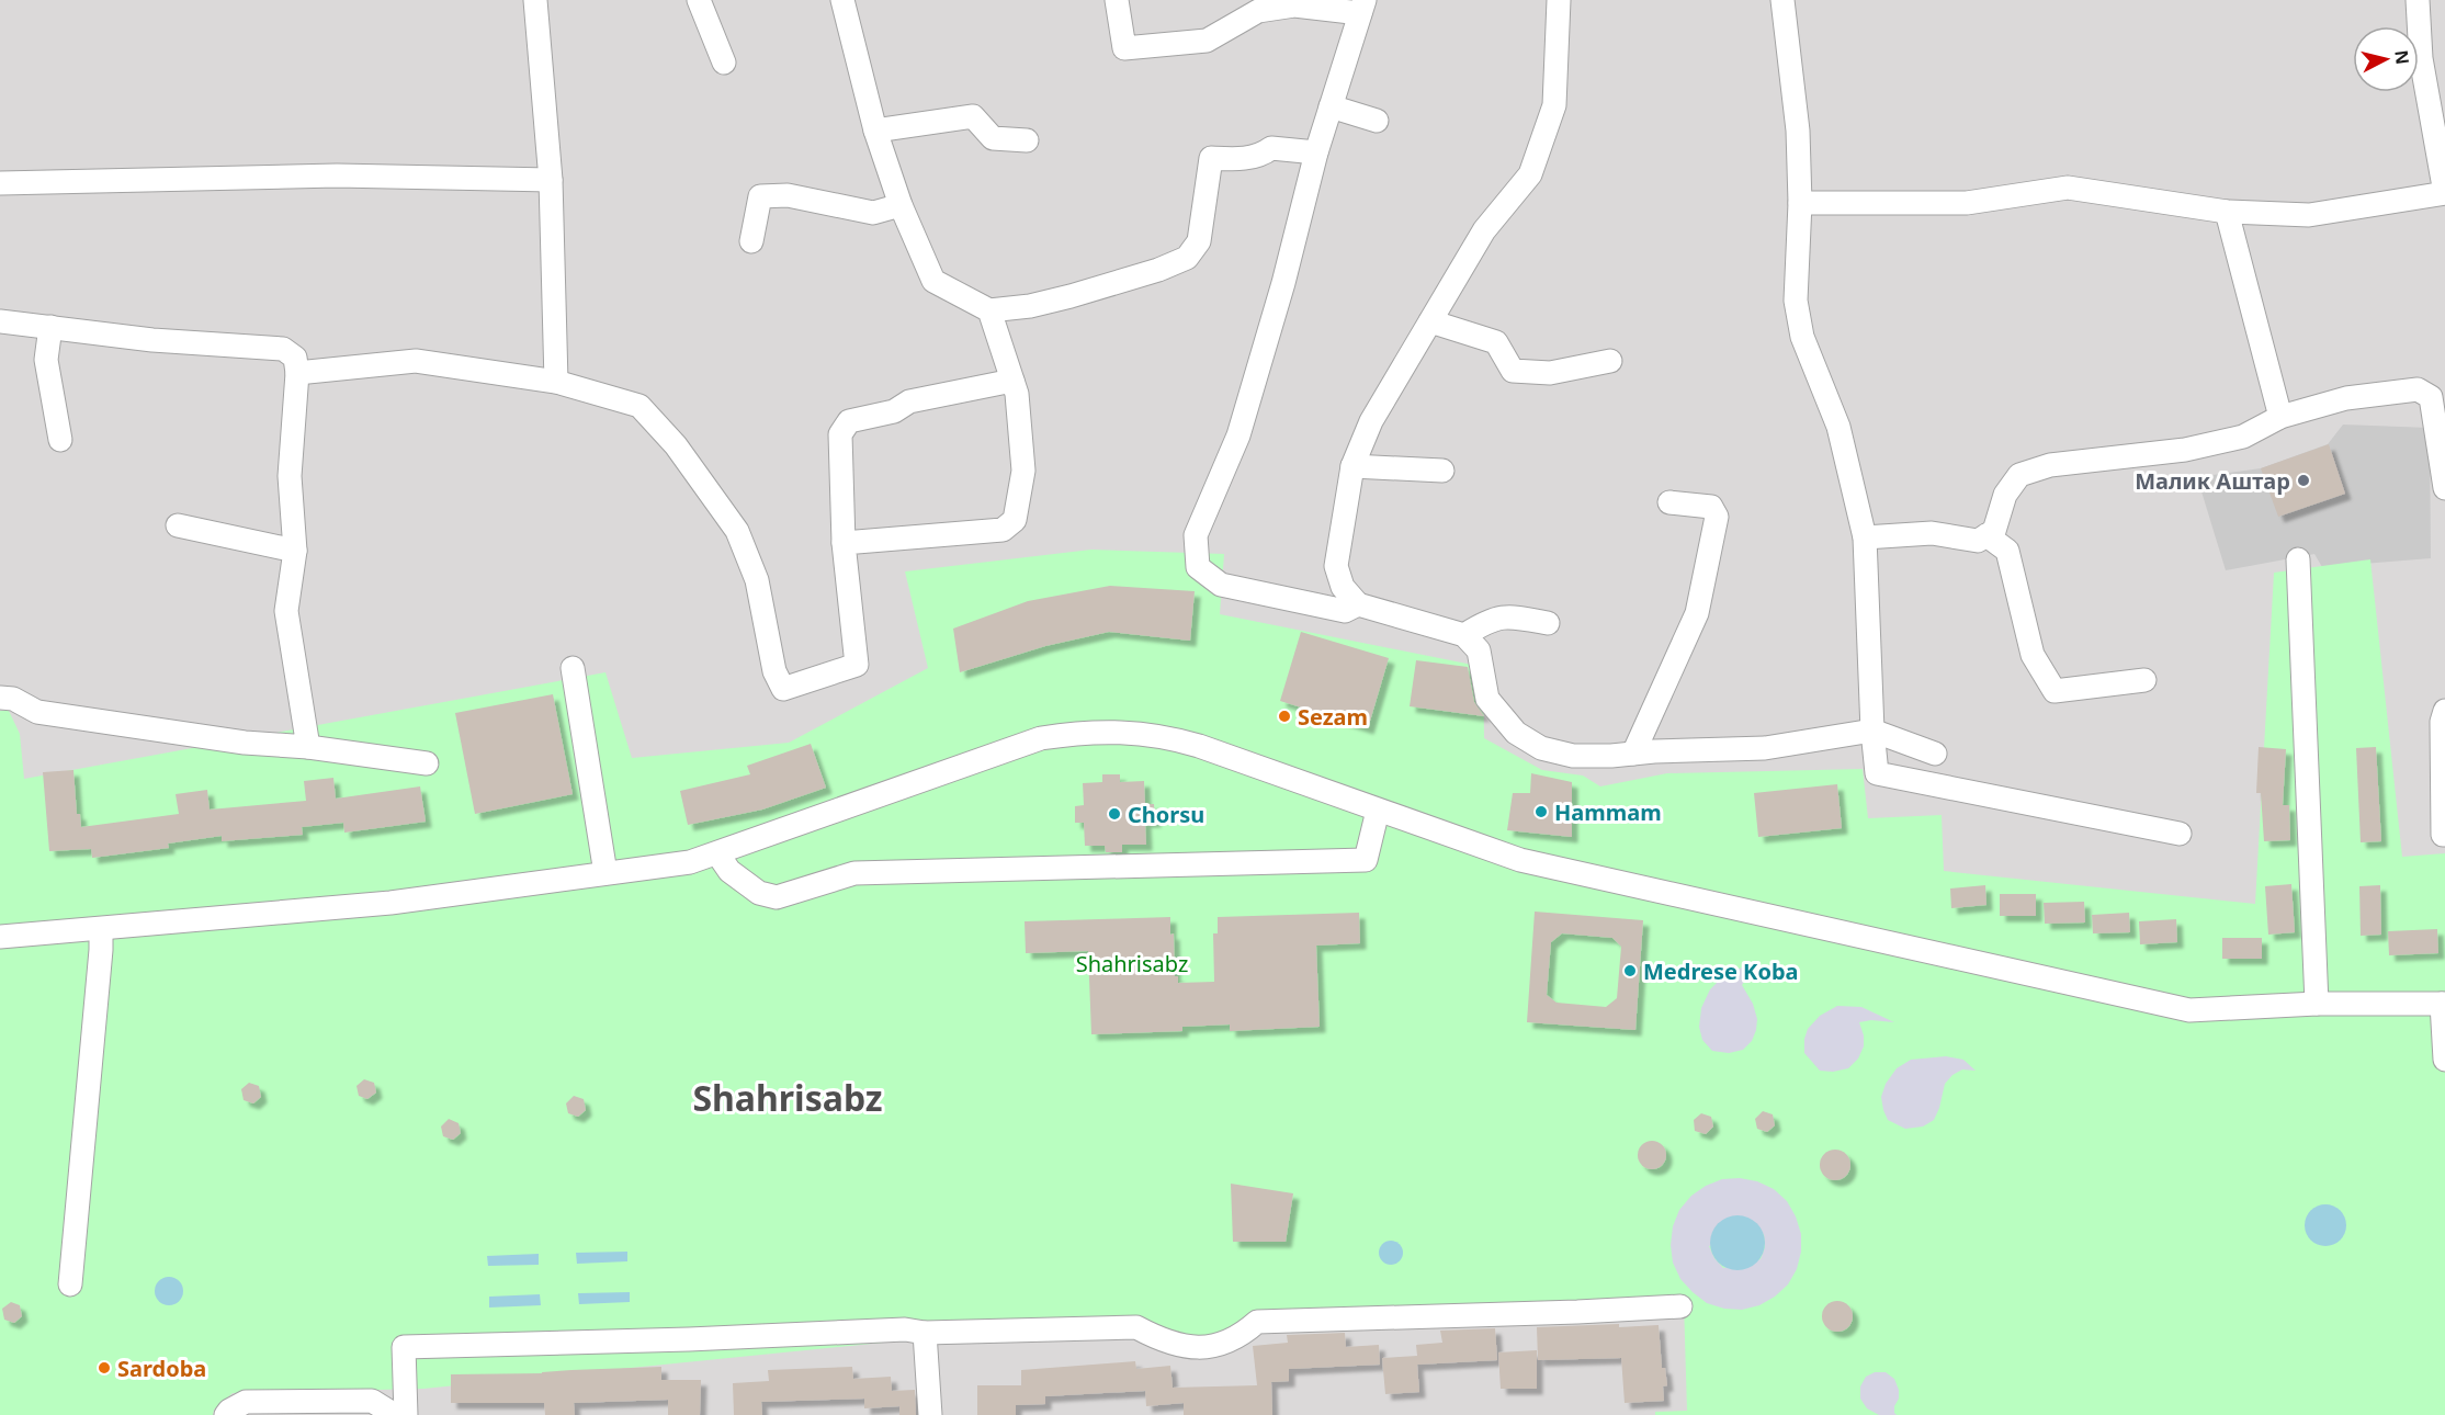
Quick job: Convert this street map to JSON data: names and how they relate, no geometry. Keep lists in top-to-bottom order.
{
  "districts": ["Shahrisabz"],
  "parks": ["Shahrisabz"],
  "places": [
    "Малик Аштар",
    "Sezam",
    "Hammam",
    "Chorsu",
    "Medrese Koba",
    "Sardoba"
  ],
  "north": "right"
}
